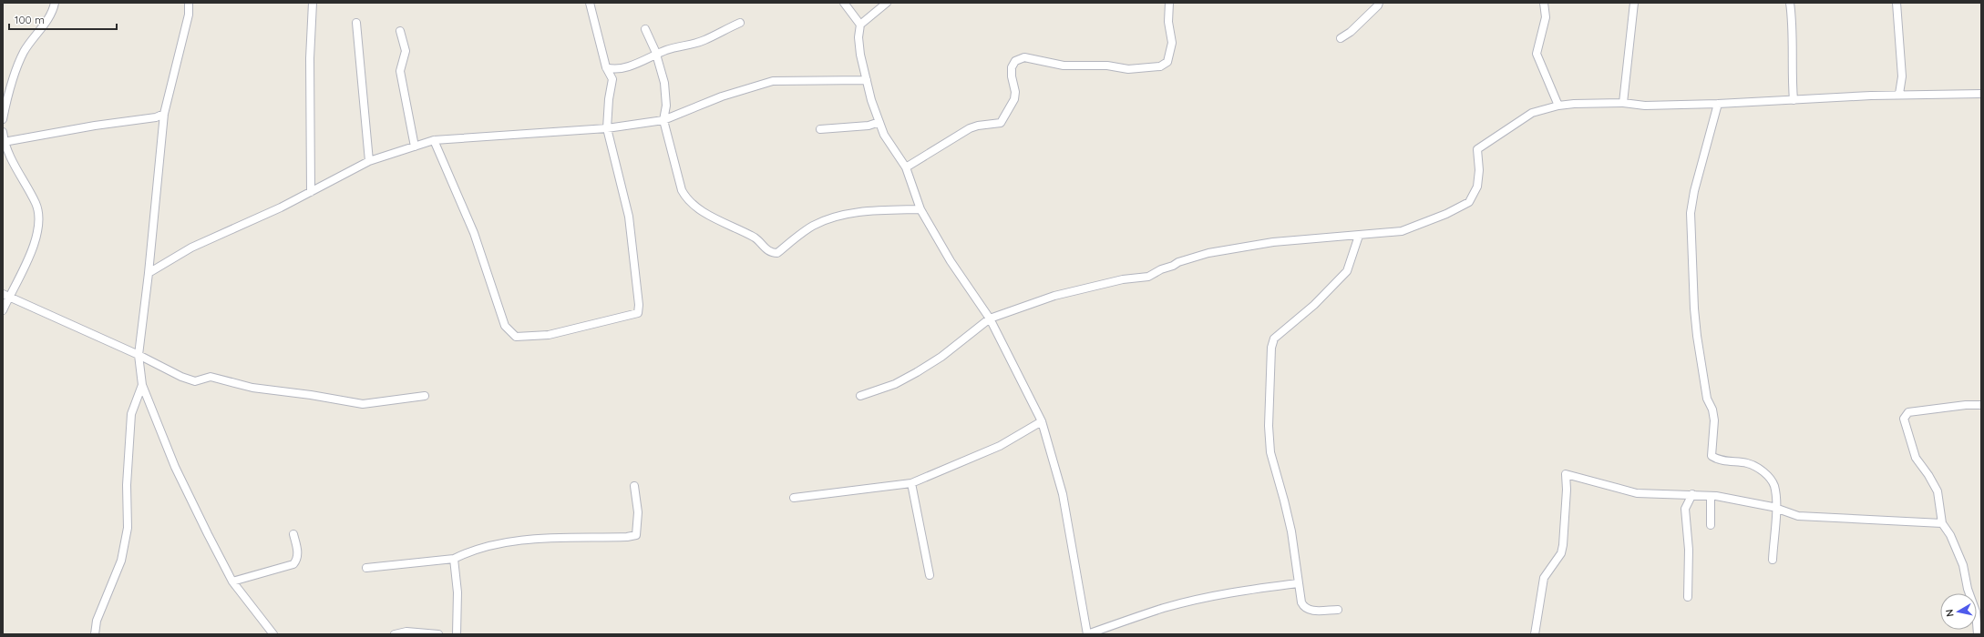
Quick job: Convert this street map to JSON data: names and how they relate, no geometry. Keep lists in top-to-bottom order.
{
  "scale_bar": "100 m",
  "north": "left"
}
